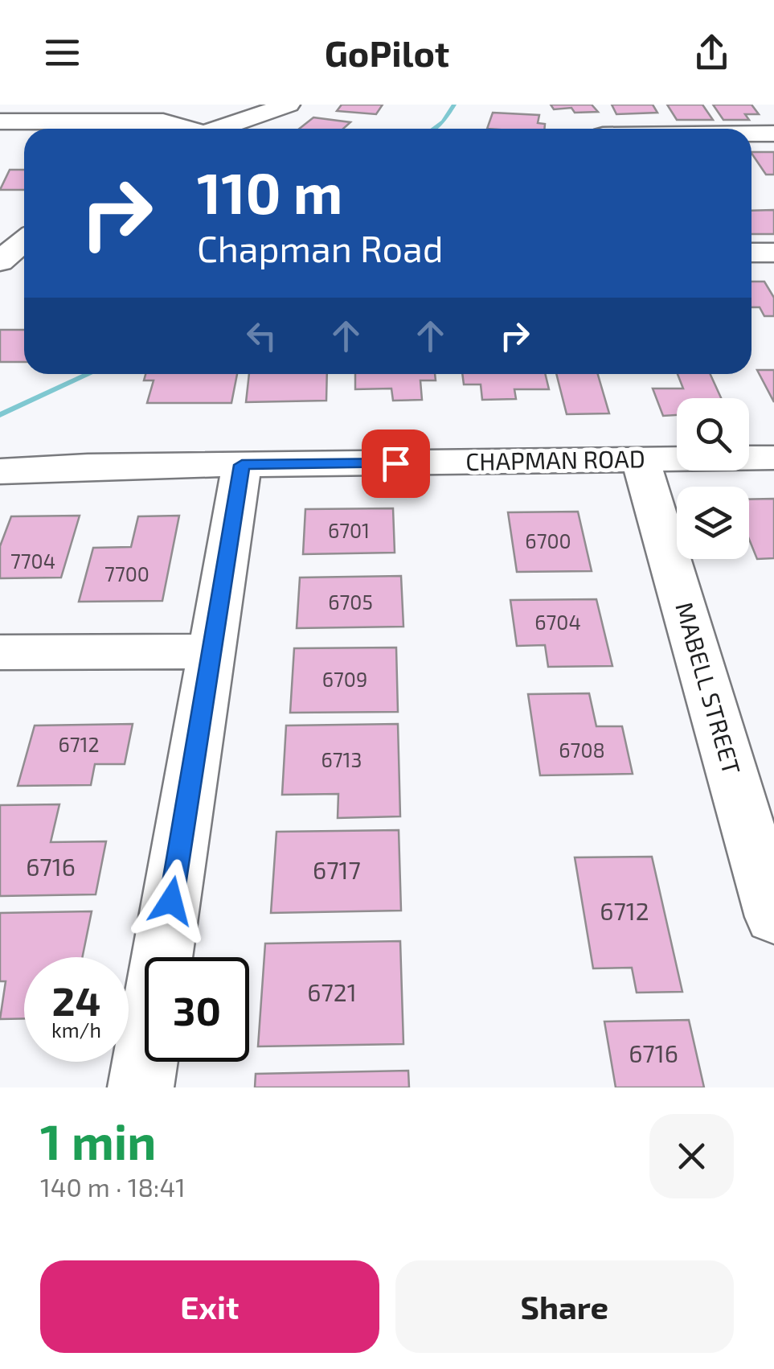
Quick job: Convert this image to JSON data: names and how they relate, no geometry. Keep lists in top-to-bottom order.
{
  "streets": {
    "street": ["CHAPMAN ROAD", "MABELL STREET"]
  },
  "crossings": [
    ["CHAPMAN ROAD", "MABELL STREET"]
  ],
  "house_numbers": [
    "6701",
    "6700",
    "7704",
    "7700",
    "6705",
    "6704",
    "6709",
    "6712",
    "6708",
    "6713",
    "6716",
    "6717",
    "6712",
    "6721",
    "6716"
  ],
  "page": {
    "header": "GoPilot",
    "turn": ["110 m", "Chapman Road"],
    "speed": "24 km/h",
    "limit": "30",
    "heading": ["1 min", "140 m · 18:41"],
    "buttons": ["Exit", "Share"]
  }
}
